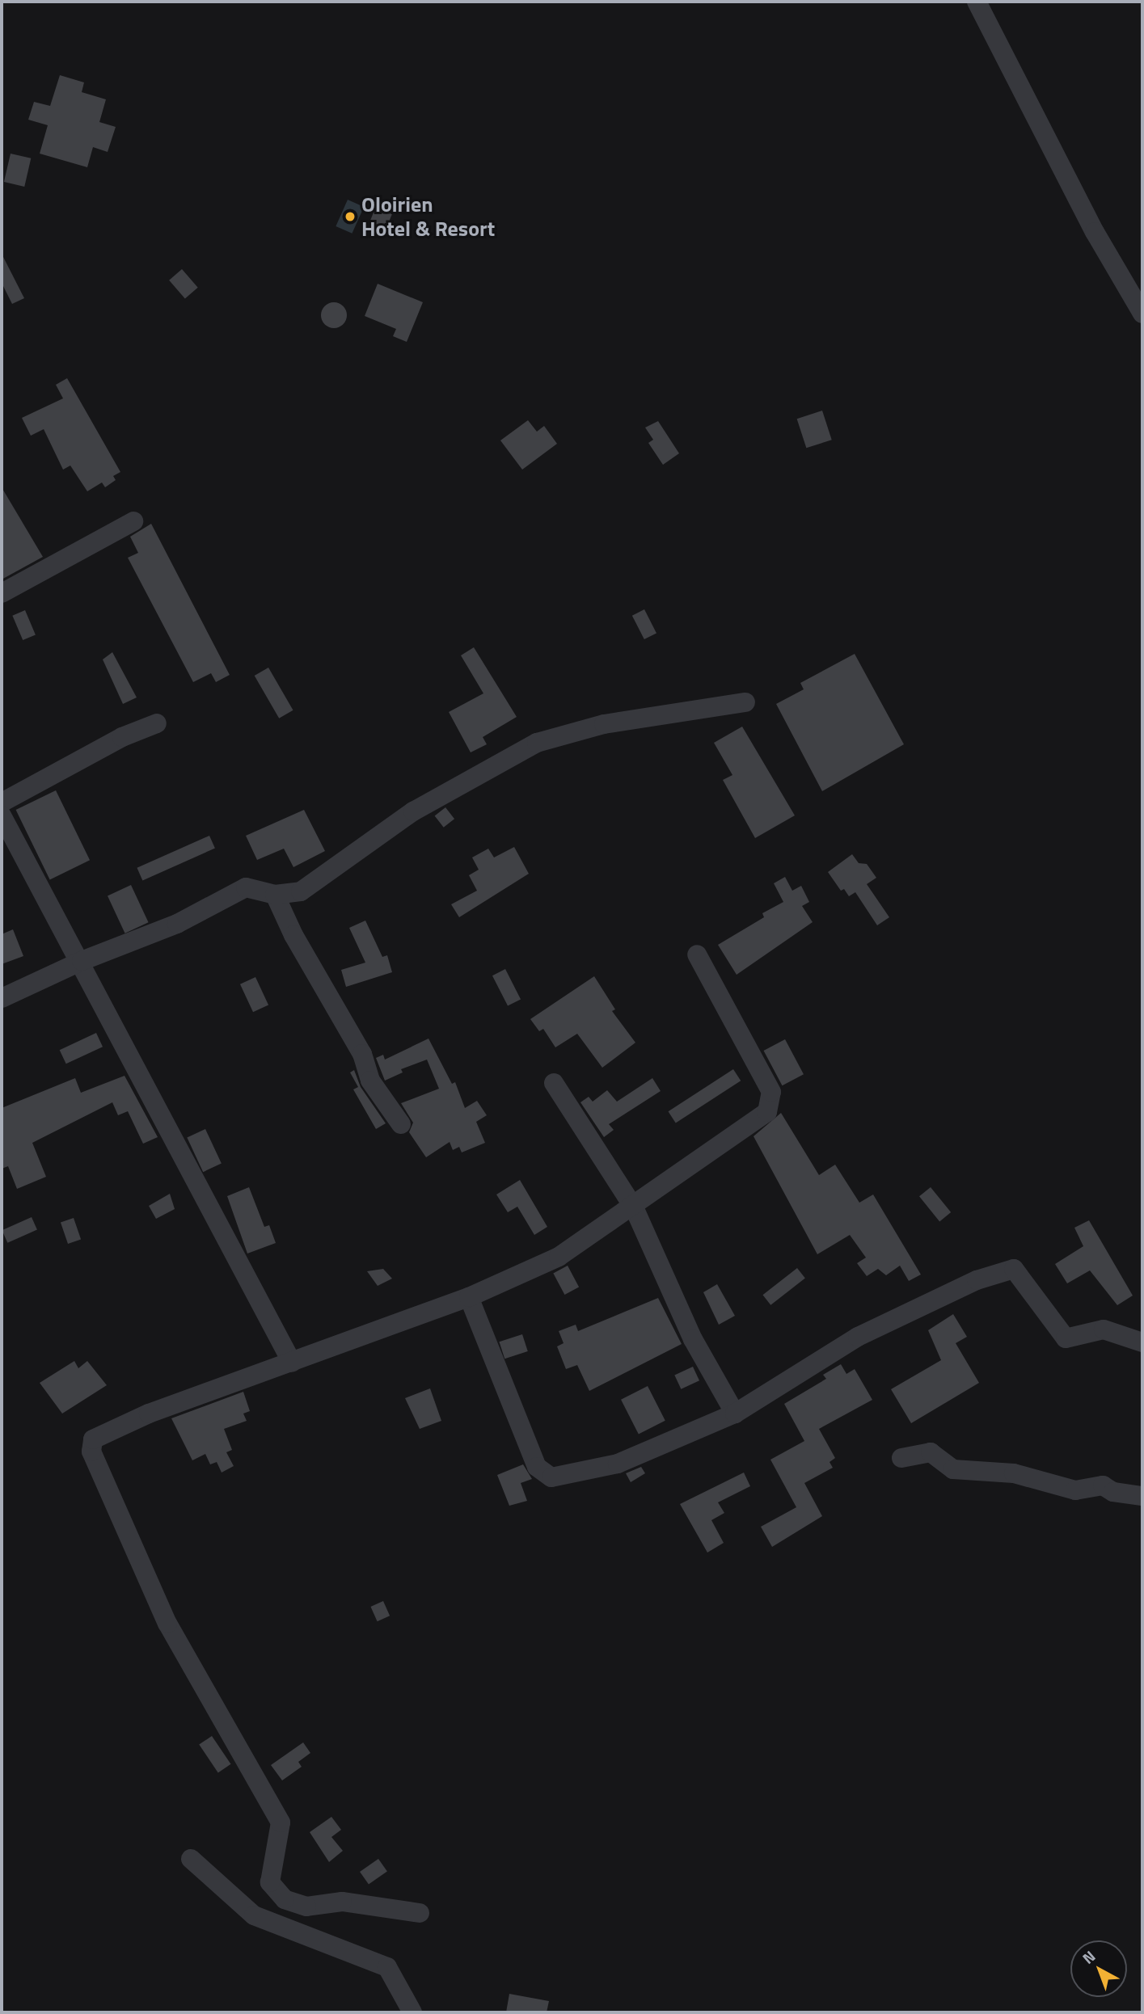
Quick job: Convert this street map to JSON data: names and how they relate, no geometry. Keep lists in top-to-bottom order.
{
  "places": ["Oloirien Hotel & Resort"],
  "north": "top left"
}
